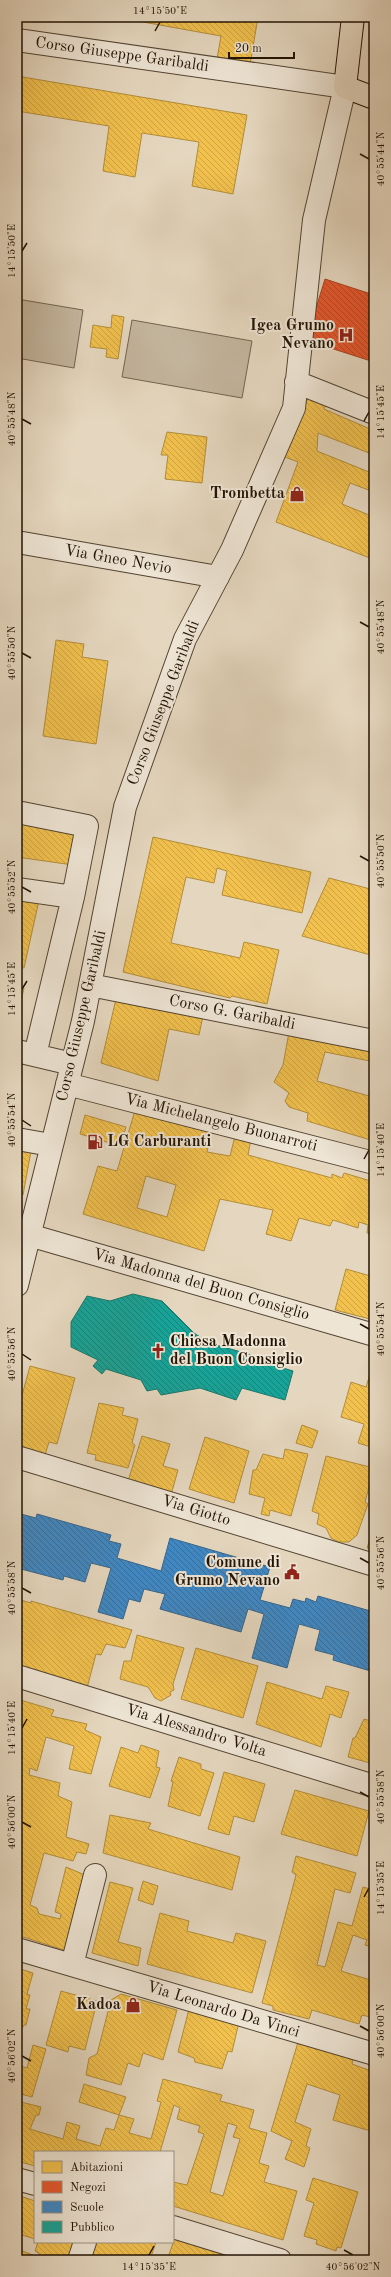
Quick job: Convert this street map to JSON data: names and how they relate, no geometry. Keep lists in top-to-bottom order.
{
  "streets": {
    "main road": ["Corso Giuseppe Garibaldi"],
    "street": [
      "Via Gneo Nevio",
      "Corso G. Garibaldi",
      "Via Michelangelo Buonarroti",
      "Via Madonna del Buon Consiglio",
      "Via Giotto",
      "Via Alessandro Volta",
      "Via Leonardo Da Vinci"
    ]
  },
  "crossings": [
    ["Corso Giuseppe Garibaldi", "Via Gneo Nevio"],
    ["Corso Giuseppe Garibaldi", "Corso G. Garibaldi"],
    ["Corso Giuseppe Garibaldi", "Via Michelangelo Buonarroti"],
    ["Corso Giuseppe Garibaldi", "Via Madonna del Buon Consiglio"]
  ],
  "places": {
    "hospital": ["Igea Grumo Nevano"],
    "shop": ["Trombetta", "Kadoa"],
    "fuel station": ["LG Carburanti"],
    "church": ["Chiesa Madonna del Buon Consiglio"],
    "public building": ["Comune di Grumo Nevano"]
  },
  "legend": [
    "Abitazioni",
    "Negozi",
    "Scuole",
    "Pubblico"
  ],
  "scale_bar": "20 m",
  "coordinates": [
    "14°15'50\"E",
    "40°55'44\"N",
    "14°15'45\"E",
    "40°55'48\"N",
    "40°55'50\"N",
    "40°55'52\"N",
    "40°55'54\"N",
    "14°15'40\"E",
    "40°55'56\"N",
    "40°55'58\"N",
    "40°56'00\"N",
    "14°15'35\"E",
    "40°56'02\"N"
  ]
}
